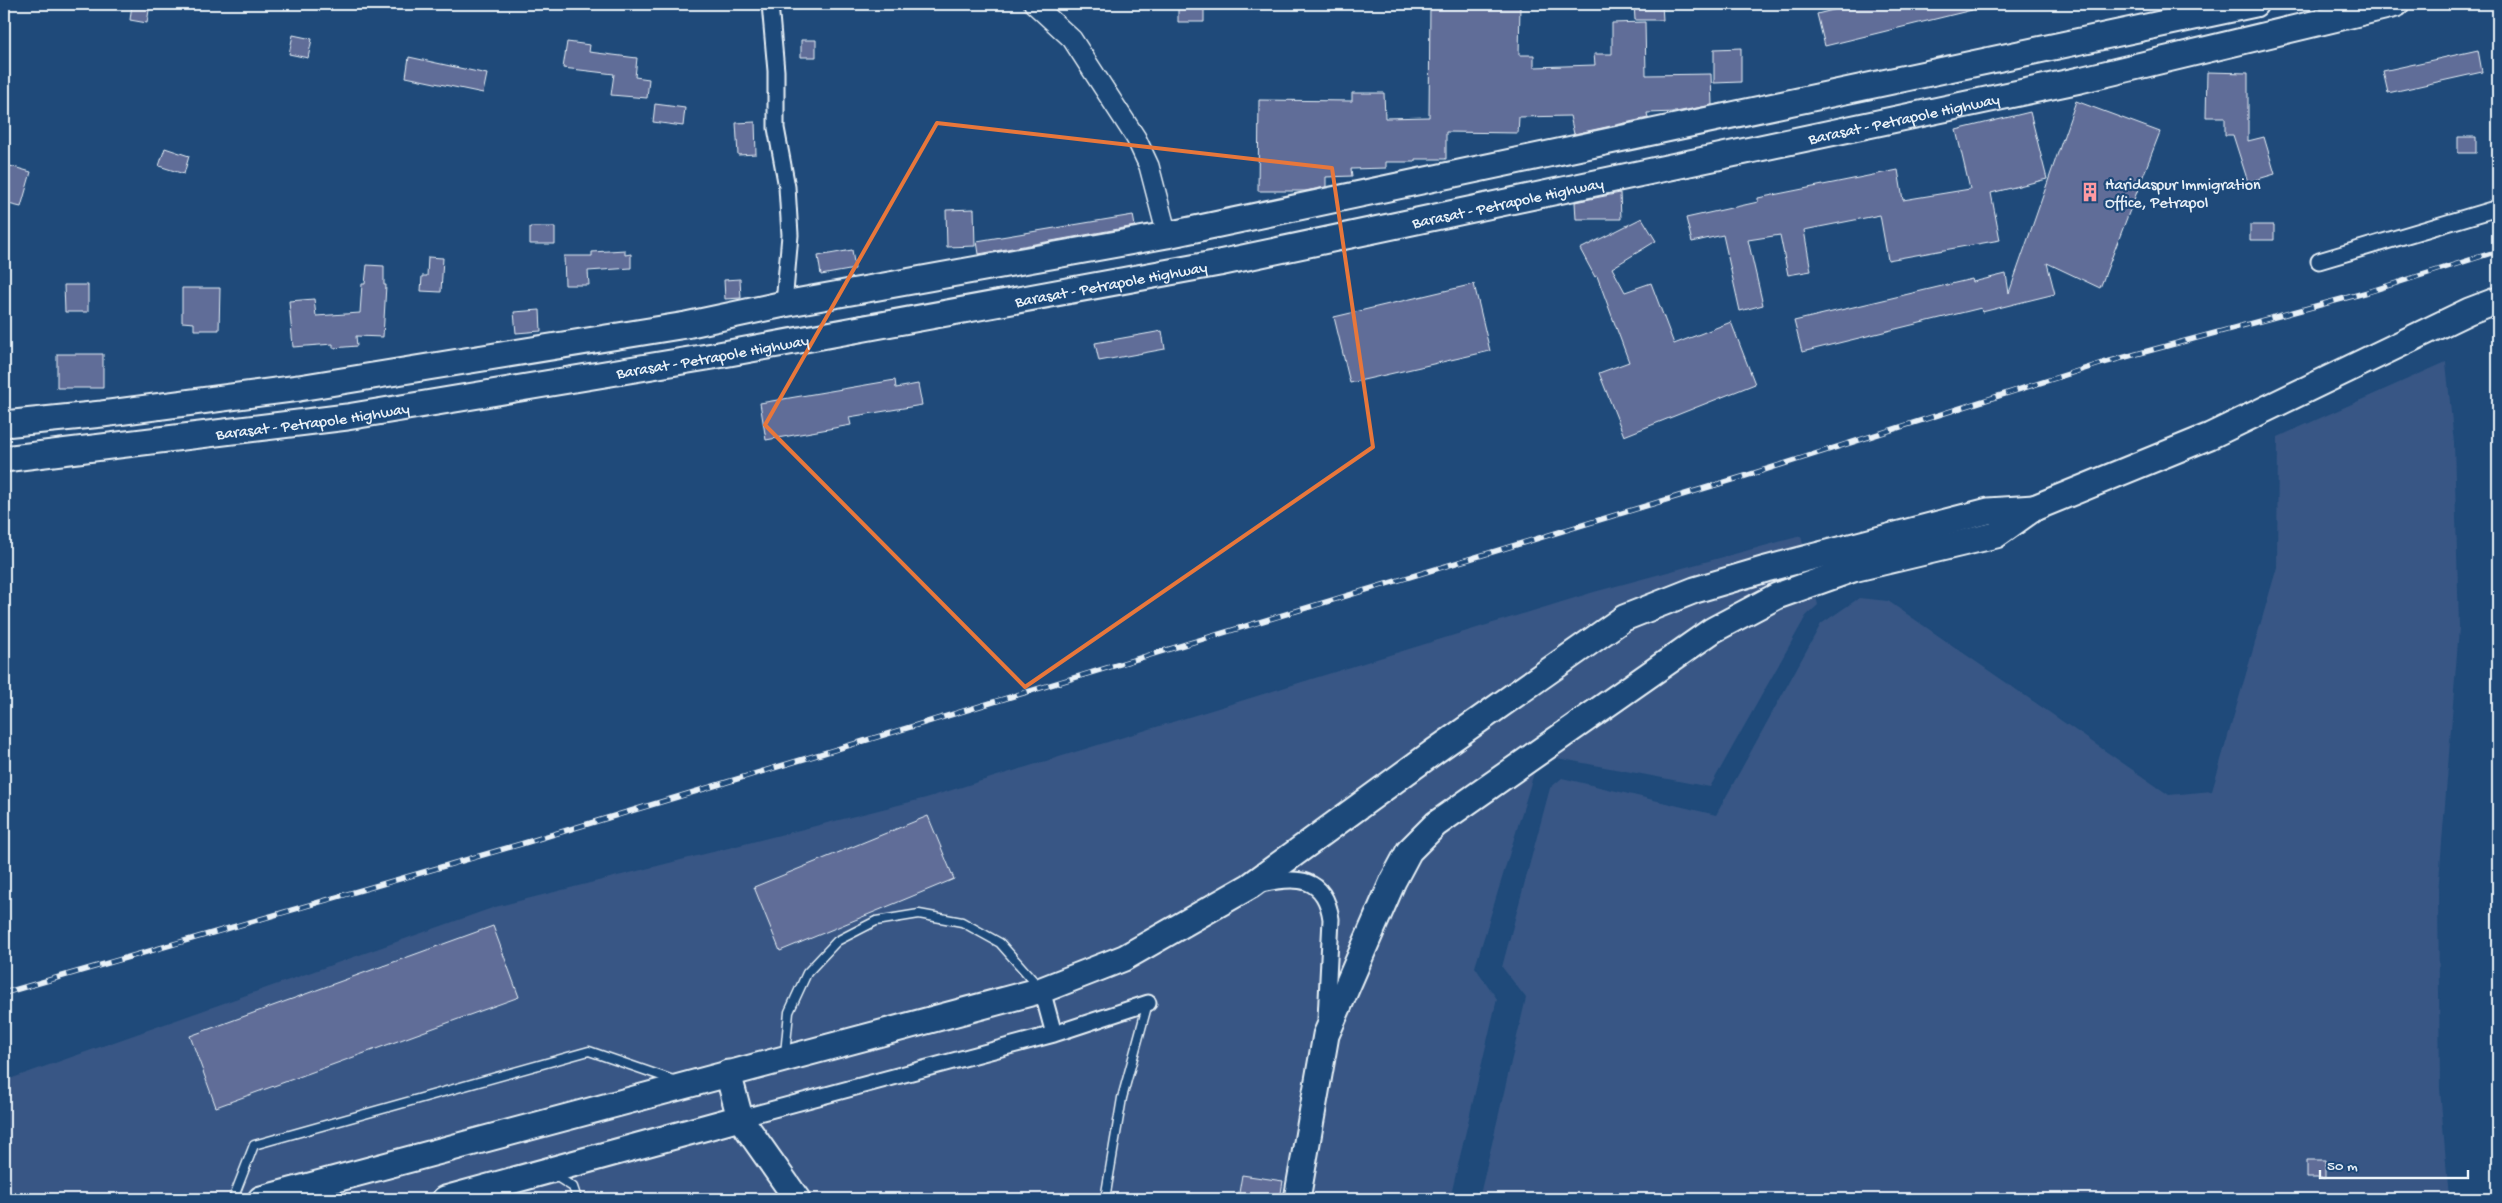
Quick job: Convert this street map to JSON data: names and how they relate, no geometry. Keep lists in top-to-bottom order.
{
  "streets": {
    "highway": ["Barasat - Petrapole Highway"]
  },
  "places": {
    "building": ["Haridaspur Immigration Office, Petrapol"]
  },
  "scale_bar": "50 m"
}
